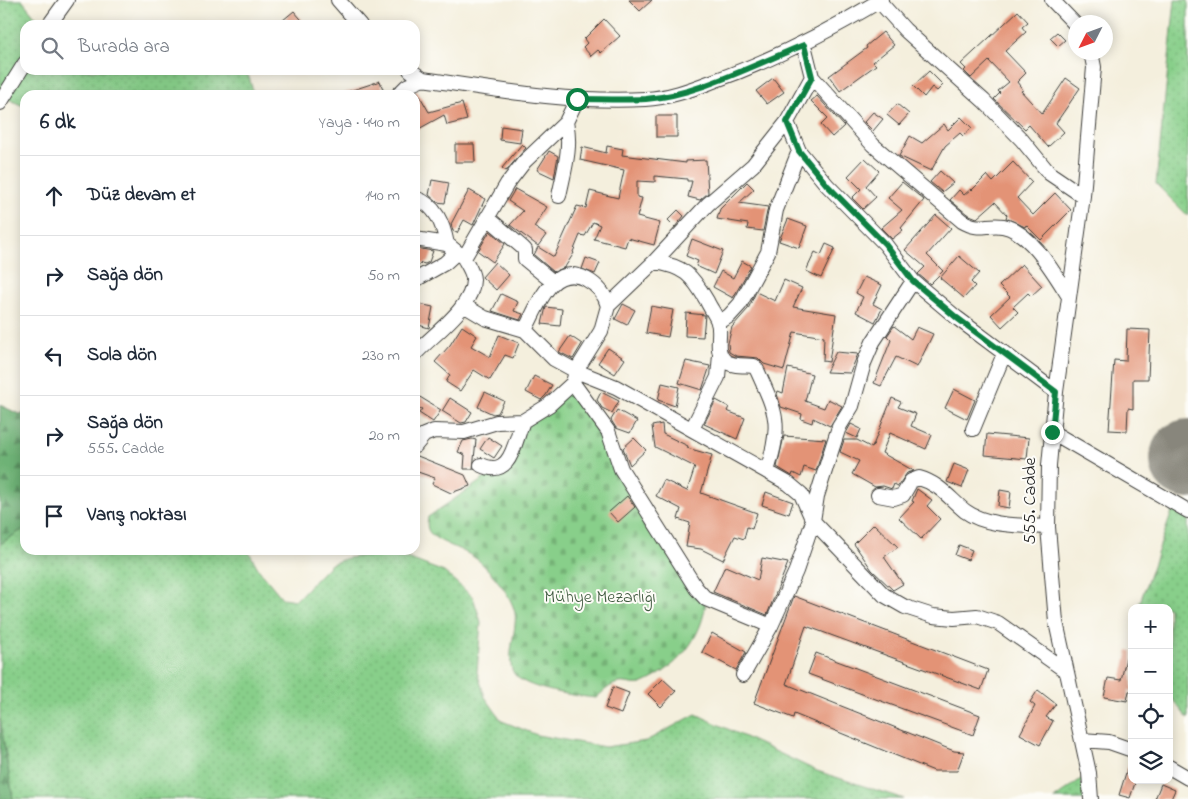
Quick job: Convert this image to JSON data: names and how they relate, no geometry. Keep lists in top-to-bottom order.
{
  "streets": {
    "street": ["555. Cadde"]
  },
  "parks": ["Mühye Mezarlığı"],
  "north": "bottom left",
  "page": {
    "search": "Burada ara",
    "heading": ["6 dk", "Yaya · 440 m"],
    "list": [
      ["Düz devam et", "140 m"],
      ["Sağa dön", "50 m"],
      ["Sola dön", "230 m"],
      ["Sağa dön", "555. Cadde", "20 m"],
      "Varış noktası"
    ],
    "map_buttons": ["+", "−"]
  }
}
